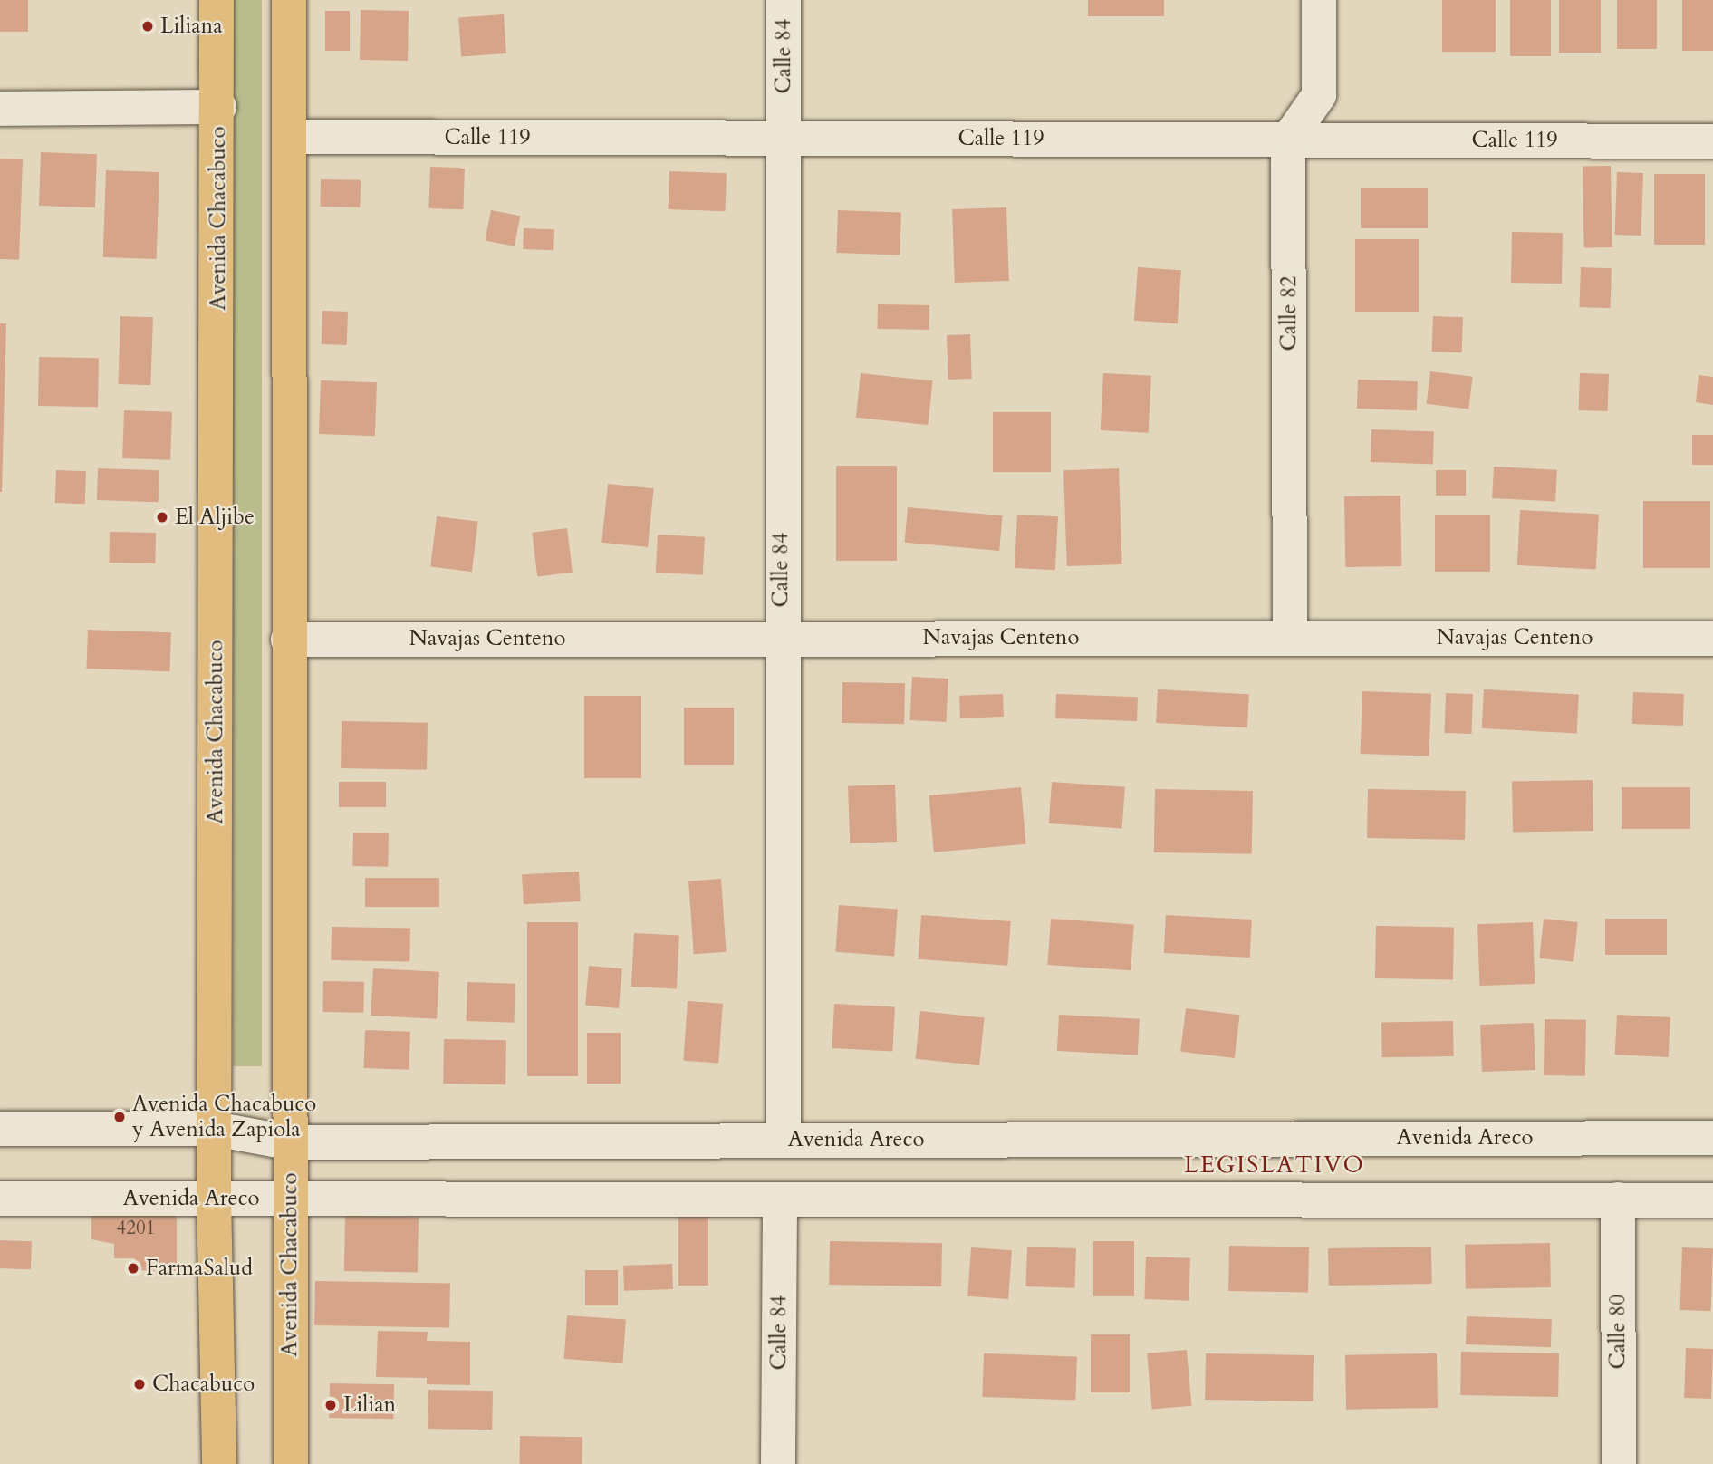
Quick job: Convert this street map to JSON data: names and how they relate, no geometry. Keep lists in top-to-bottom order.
{
  "streets": {
    "main road": ["Avenida Chacabuco"],
    "street": [
      "Calle 84",
      "Calle 119",
      "Calle 82",
      "Navajas Centeno",
      "Avenida Areco",
      "Calle 80"
    ]
  },
  "crossings": [
    ["Calle 84", "Calle 119"],
    ["Calle 84", "Navajas Centeno"],
    ["Calle 84", "Avenida Areco"],
    ["Calle 119", "Avenida Chacabuco"],
    ["Calle 119", "Calle 82"],
    ["Avenida Chacabuco", "Navajas Centeno"],
    ["Avenida Chacabuco", "Avenida Areco"],
    ["Calle 82", "Navajas Centeno"],
    ["Avenida Areco", "Calle 80"]
  ],
  "districts": ["LEGISLATIVO"],
  "places": [
    "Liliana",
    "El Aljibe",
    "Avenida Chacabuco y Avenida Zapiola",
    "FarmaSalud",
    "Chacabuco",
    "Lilian"
  ],
  "house_numbers": ["4201"]
}
